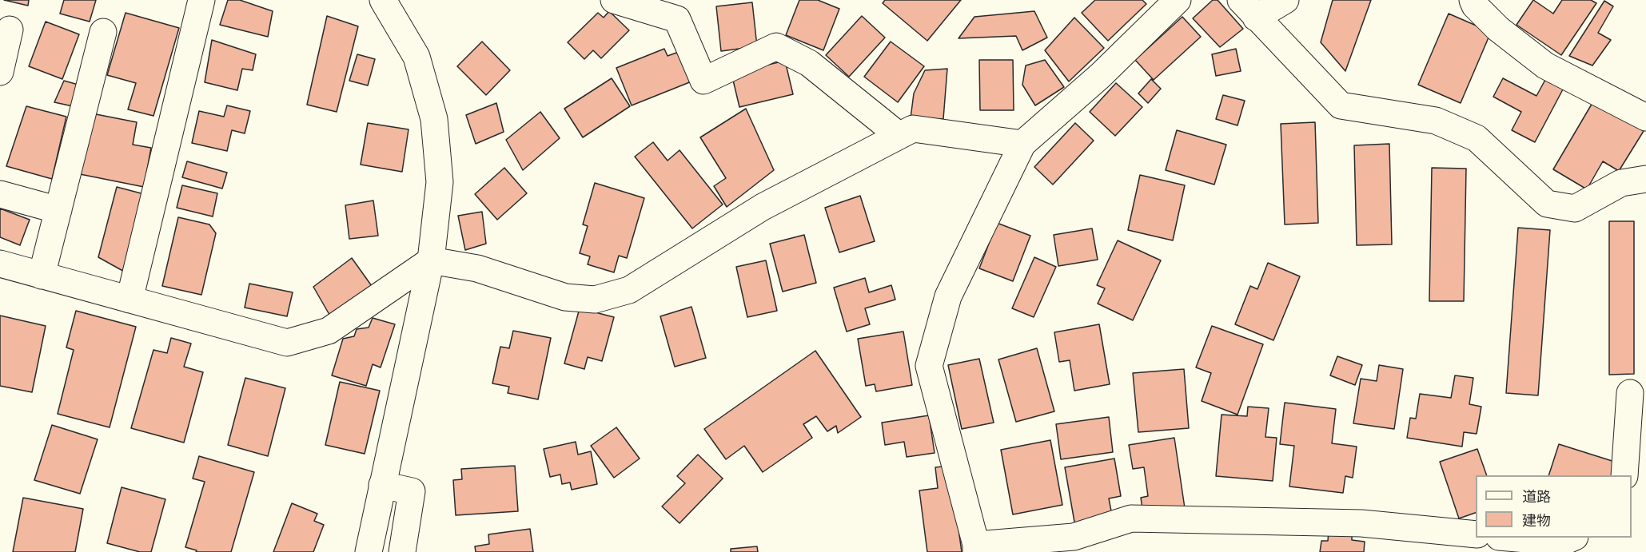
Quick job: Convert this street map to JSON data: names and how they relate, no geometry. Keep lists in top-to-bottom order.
{
  "legend": ["道路", "建物"]
}
